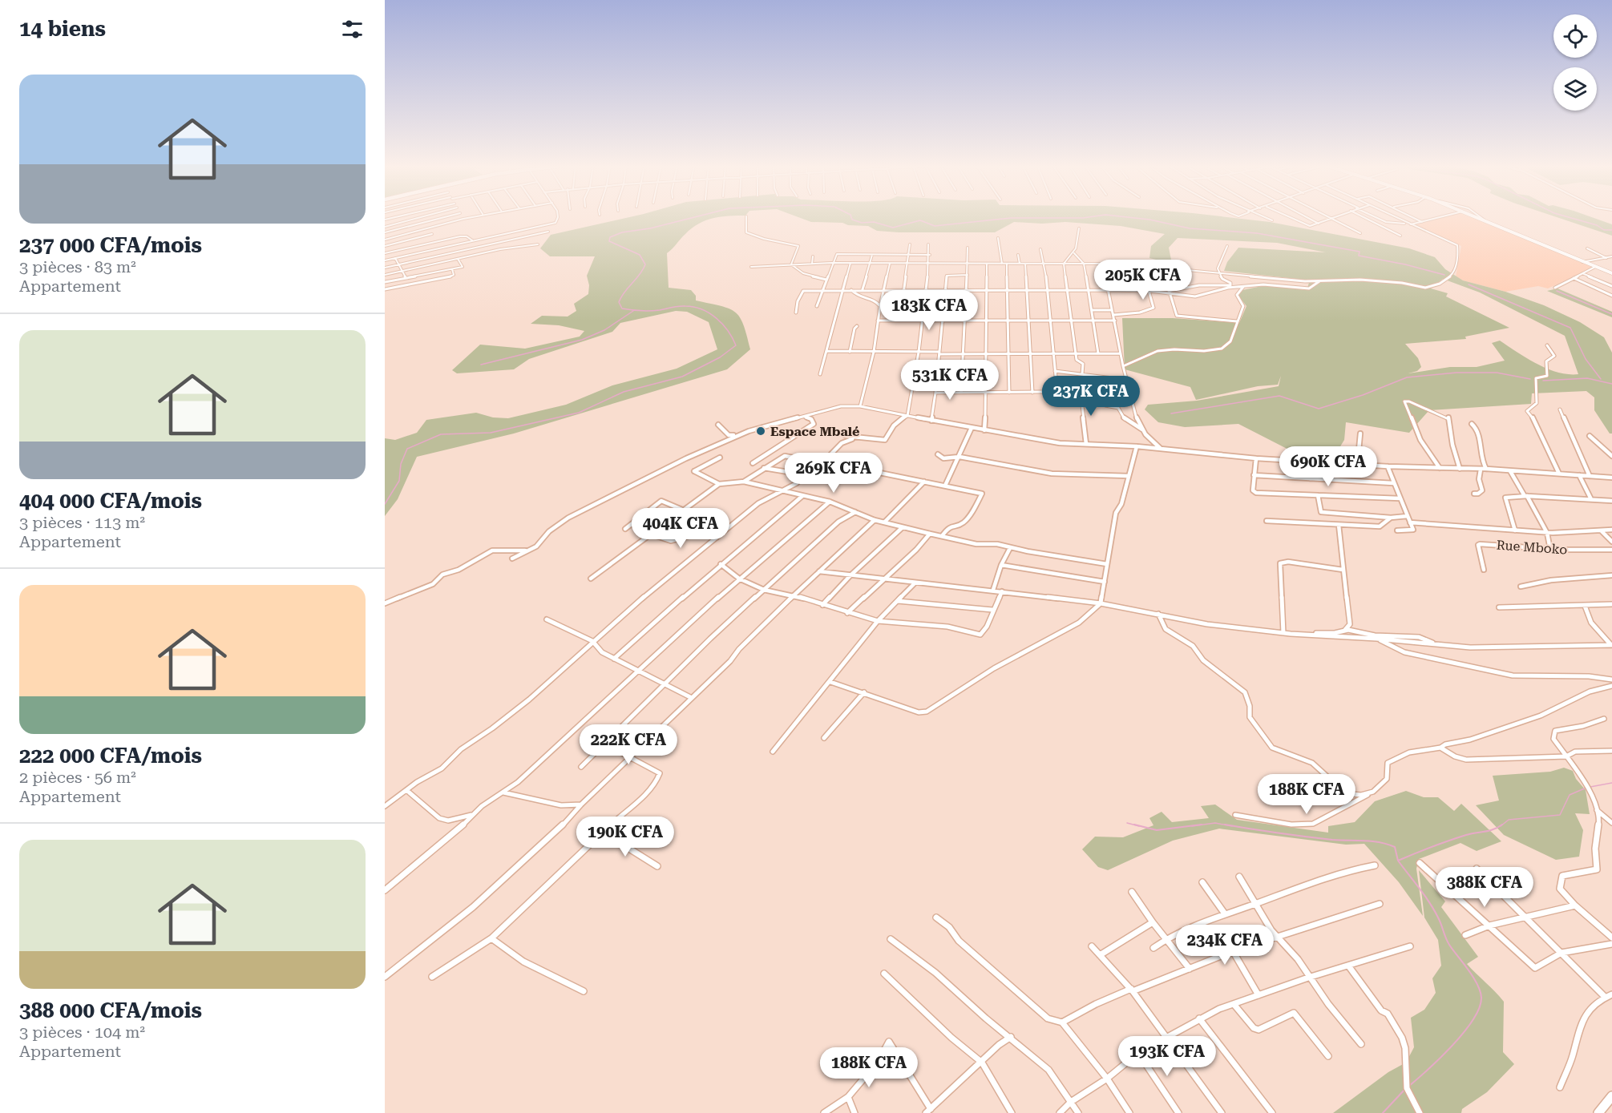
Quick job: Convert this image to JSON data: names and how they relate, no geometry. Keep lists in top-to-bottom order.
{
  "streets": {
    "street": ["Rue Mboko"]
  },
  "places": ["Espace Mbalé"],
  "page": {
    "heading": "14 biens",
    "list": [
      {
        "name": "237 000 CFA/mois",
        "note": "3 pièces · 83 m² · Appartement"
      },
      {
        "name": "404 000 CFA/mois",
        "note": "3 pièces · 113 m² · Appartement"
      },
      {
        "name": "222 000 CFA/mois",
        "note": "2 pièces · 56 m² · Appartement"
      },
      {
        "name": "388 000 CFA/mois",
        "note": "3 pièces · 104 m² · Appartement"
      }
    ],
    "price": [
      "205K CFA",
      "183K CFA",
      "531K CFA",
      "237K CFA",
      "690K CFA",
      "269K CFA",
      "404K CFA",
      "222K CFA",
      "188K CFA",
      "190K CFA",
      "388K CFA",
      "234K CFA",
      "193K CFA",
      "188K CFA"
    ]
  }
}
